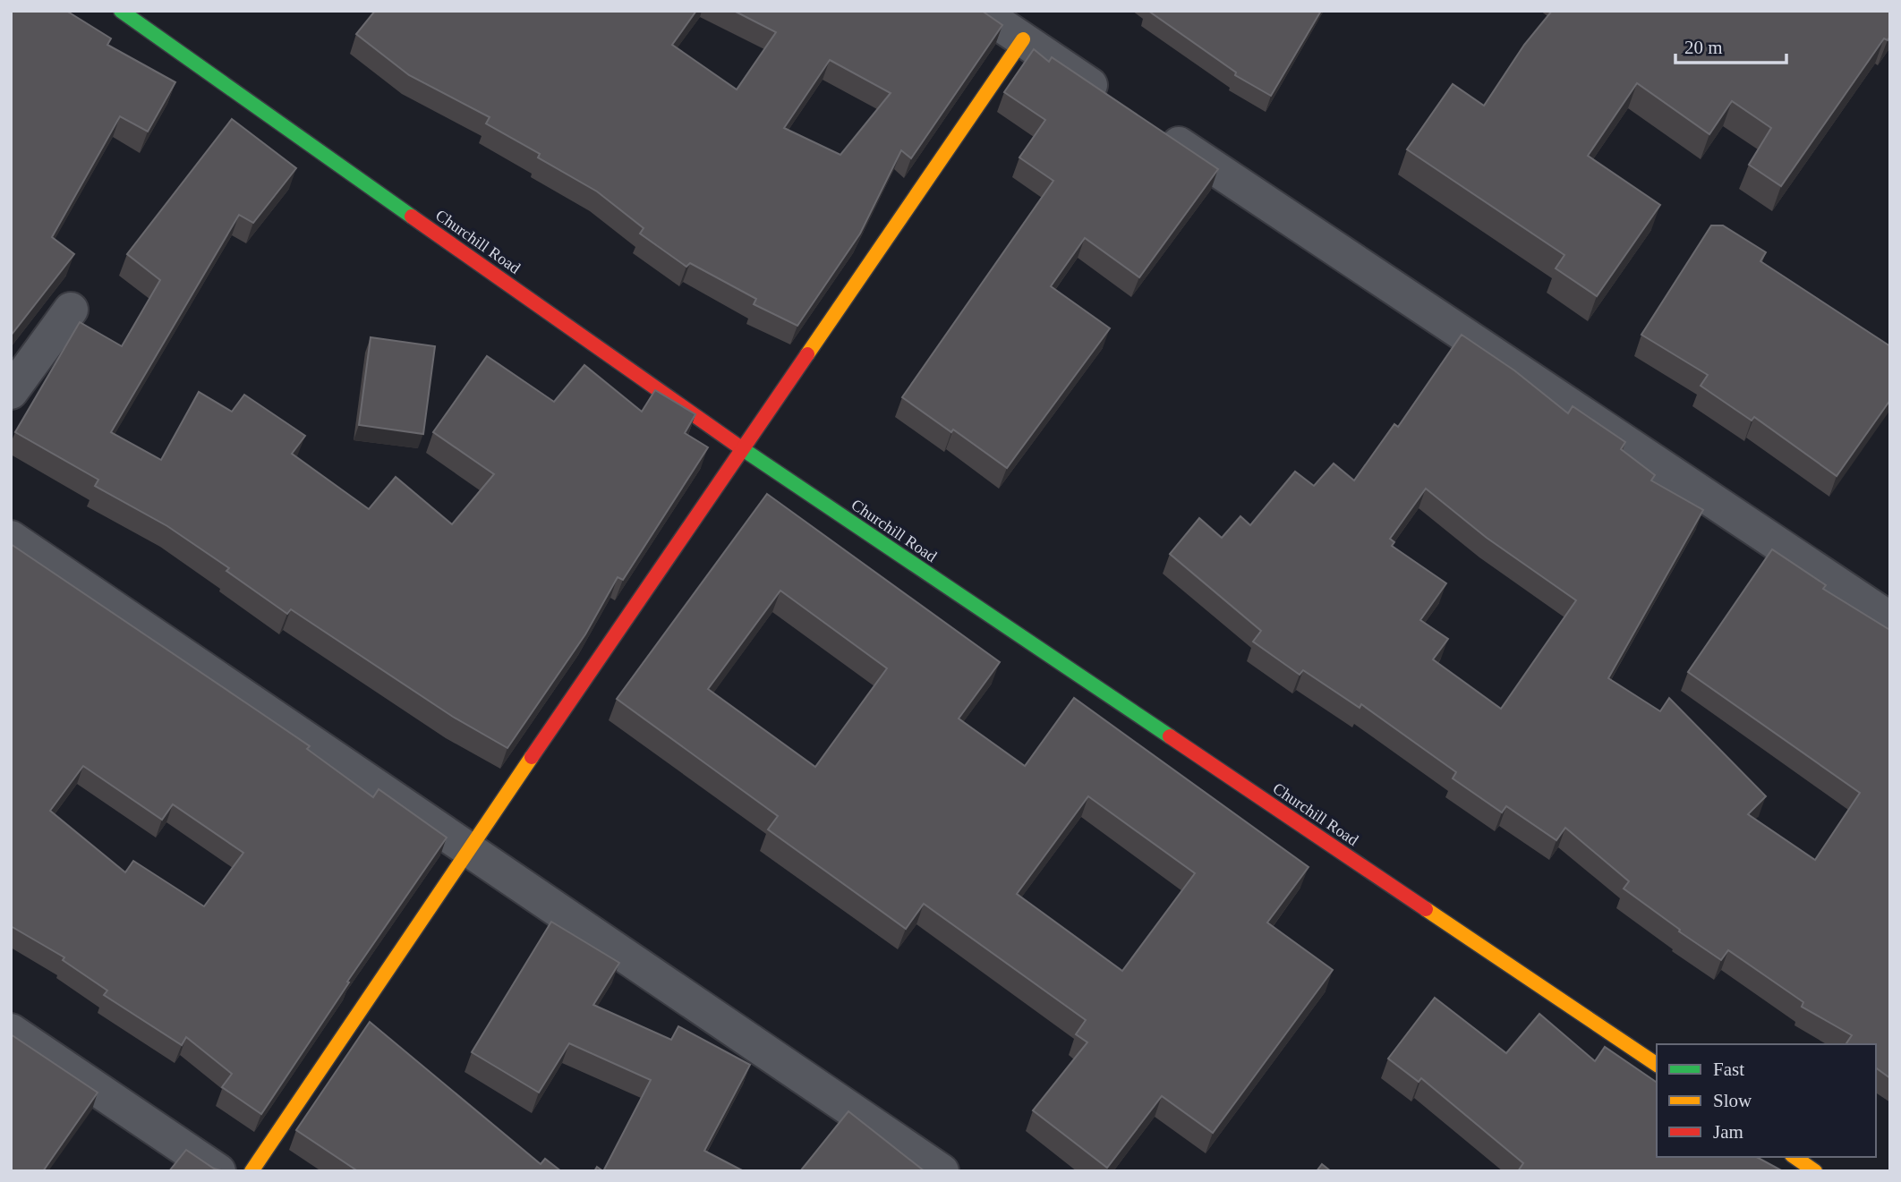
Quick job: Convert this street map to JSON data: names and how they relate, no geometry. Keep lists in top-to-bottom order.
{
  "streets": {
    "street": ["Churchill Road"]
  },
  "legend": ["Fast", "Slow", "Jam"],
  "scale_bar": "20 m"
}
